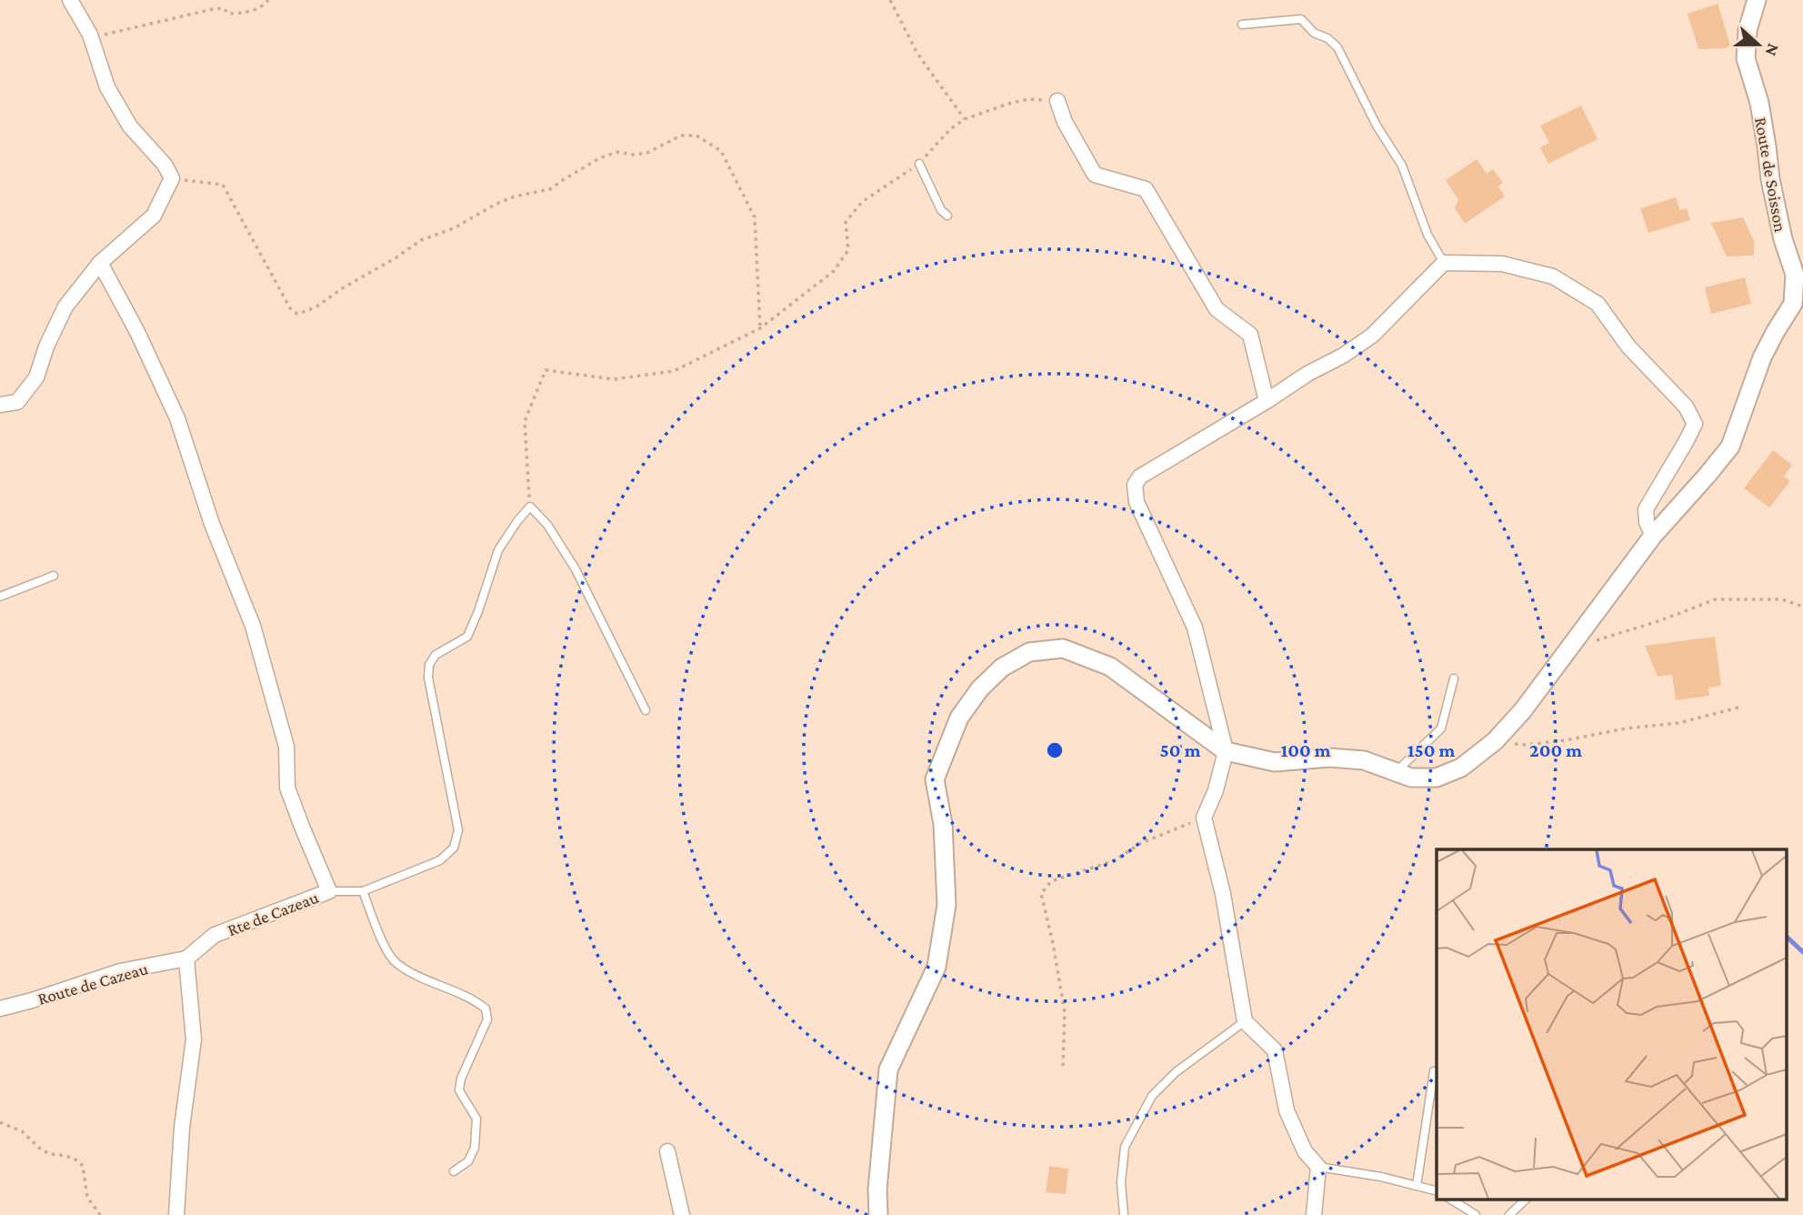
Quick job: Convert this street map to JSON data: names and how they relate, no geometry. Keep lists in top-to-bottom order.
{
  "streets": {
    "street": ["Route de Soisson", "Rte de Cazeau", "Route de Cazeau"]
  },
  "crossings": [
    ["Rte de Cazeau", "Route de Cazeau"]
  ],
  "north": "right",
  "rings": [
    "50 m",
    "100 m",
    "150 m",
    "200 m"
  ]
}
